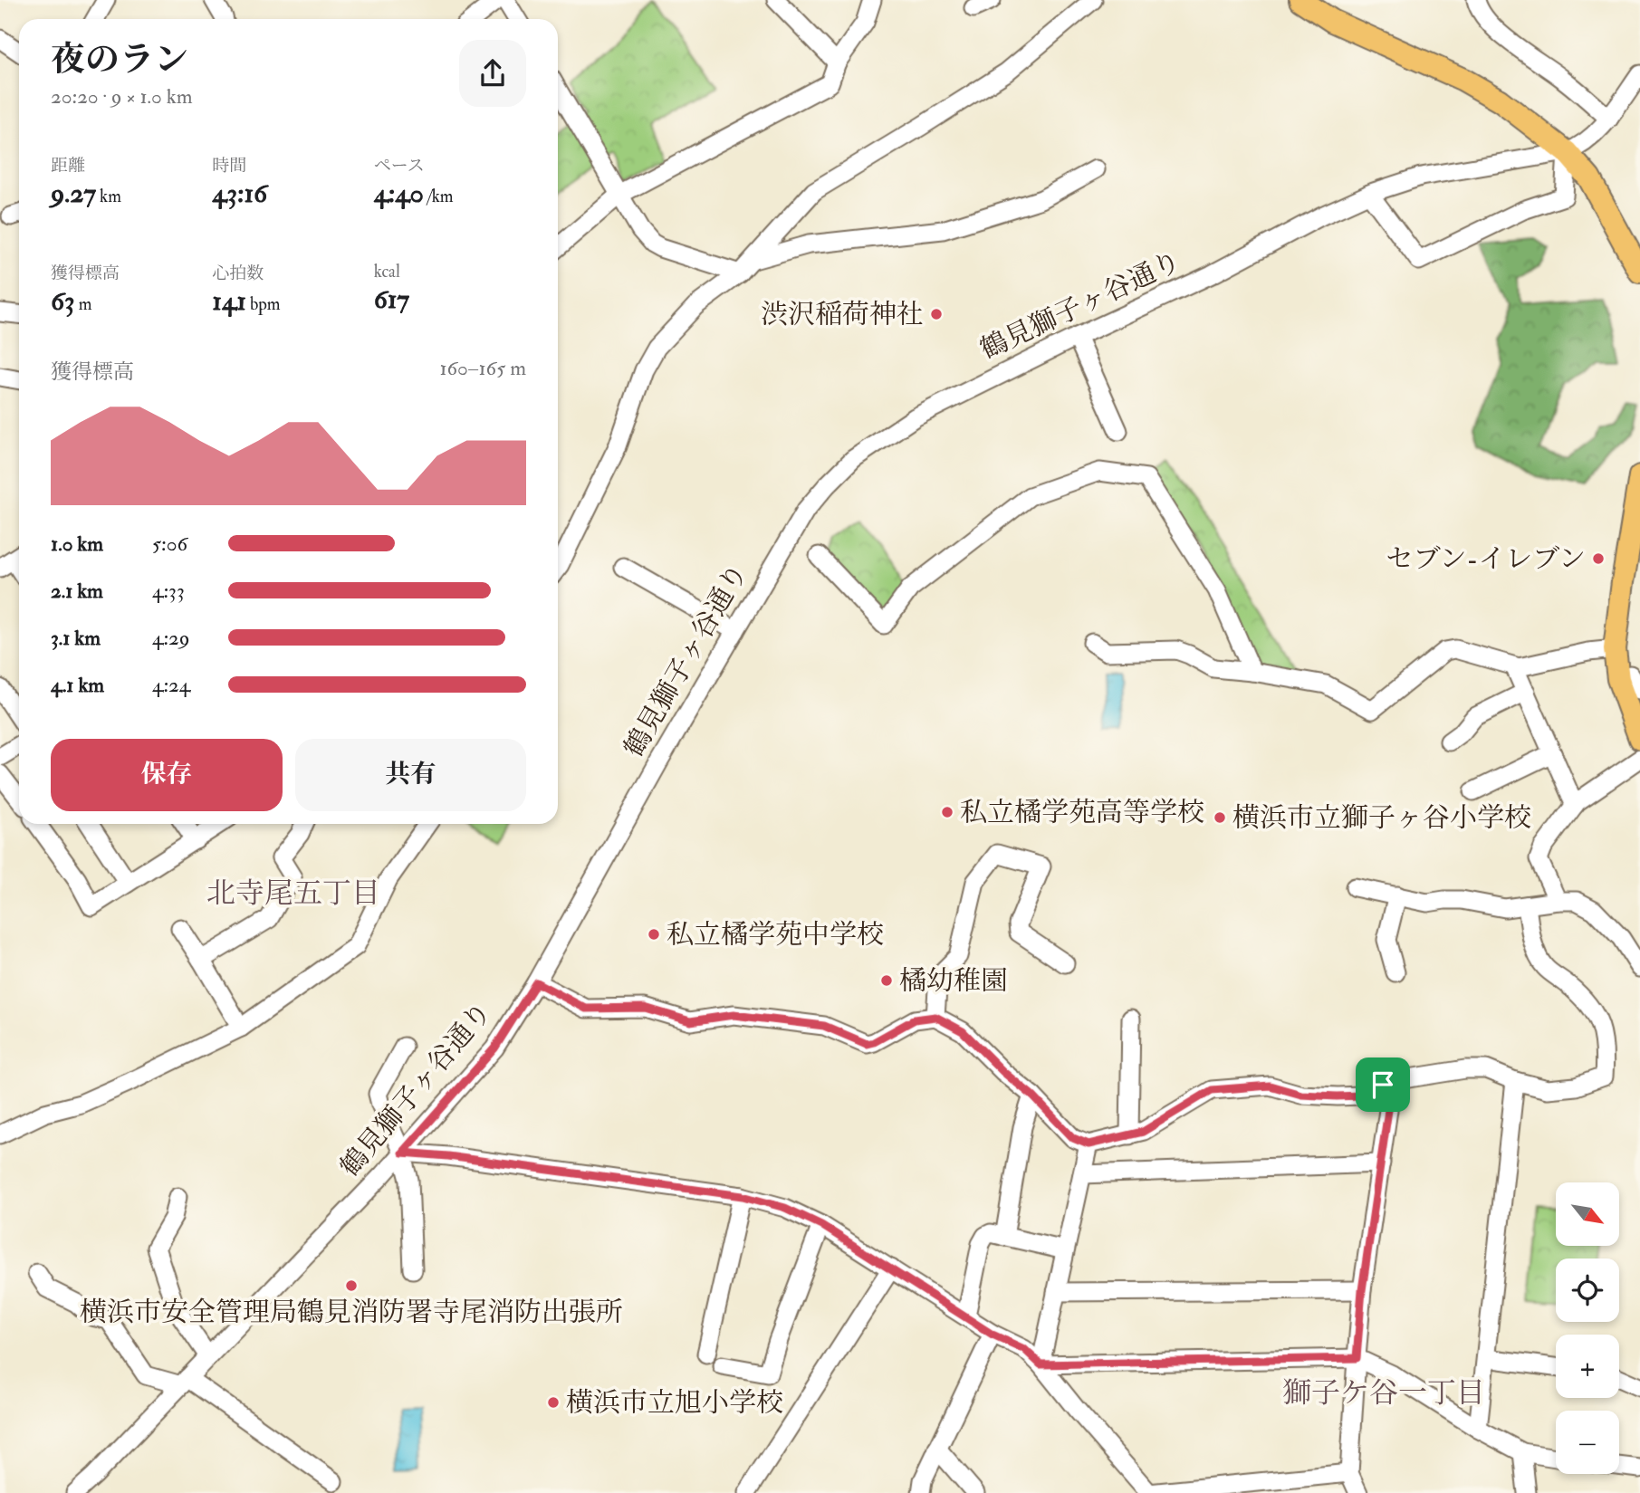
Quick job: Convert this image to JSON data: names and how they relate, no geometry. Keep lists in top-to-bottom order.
{
  "streets": {
    "street": ["鶴見獅子ヶ谷通り"]
  },
  "districts": ["北寺尾五丁目", "獅子ケ谷一丁目"],
  "places": [
    "渋沢稲荷神社",
    "セブン-イレブン",
    "私立橘学苑高等学校",
    "横浜市立獅子ヶ谷小学校",
    "私立橘学苑中学校",
    "橘幼稚園",
    "横浜市安全管理局鶴見消防署寺尾消防出張所",
    "横浜市立旭小学校"
  ],
  "north": "bottom right",
  "page": {
    "heading": ["夜のラン", "20:20 · 9 × 1.0 km"],
    "stats": [
      ["距離", "9.27 km"],
      ["時間", "43:16"],
      ["ペース", "4:40 /km"],
      ["獲得標高", "63 m"],
      ["心拍数", "141 bpm"],
      ["kcal", "617"]
    ],
    "chart": ["獲得標高", "160–165 m"],
    "list": [
      {
        "name": "1.0 km",
        "note": "5:06"
      },
      {
        "name": "2.1 km",
        "note": "4:33"
      },
      {
        "name": "3.1 km",
        "note": "4:29"
      },
      {
        "name": "4.1 km",
        "note": "4:24"
      }
    ],
    "buttons": ["保存", "共有"],
    "map_buttons": ["+", "−"]
  }
}
